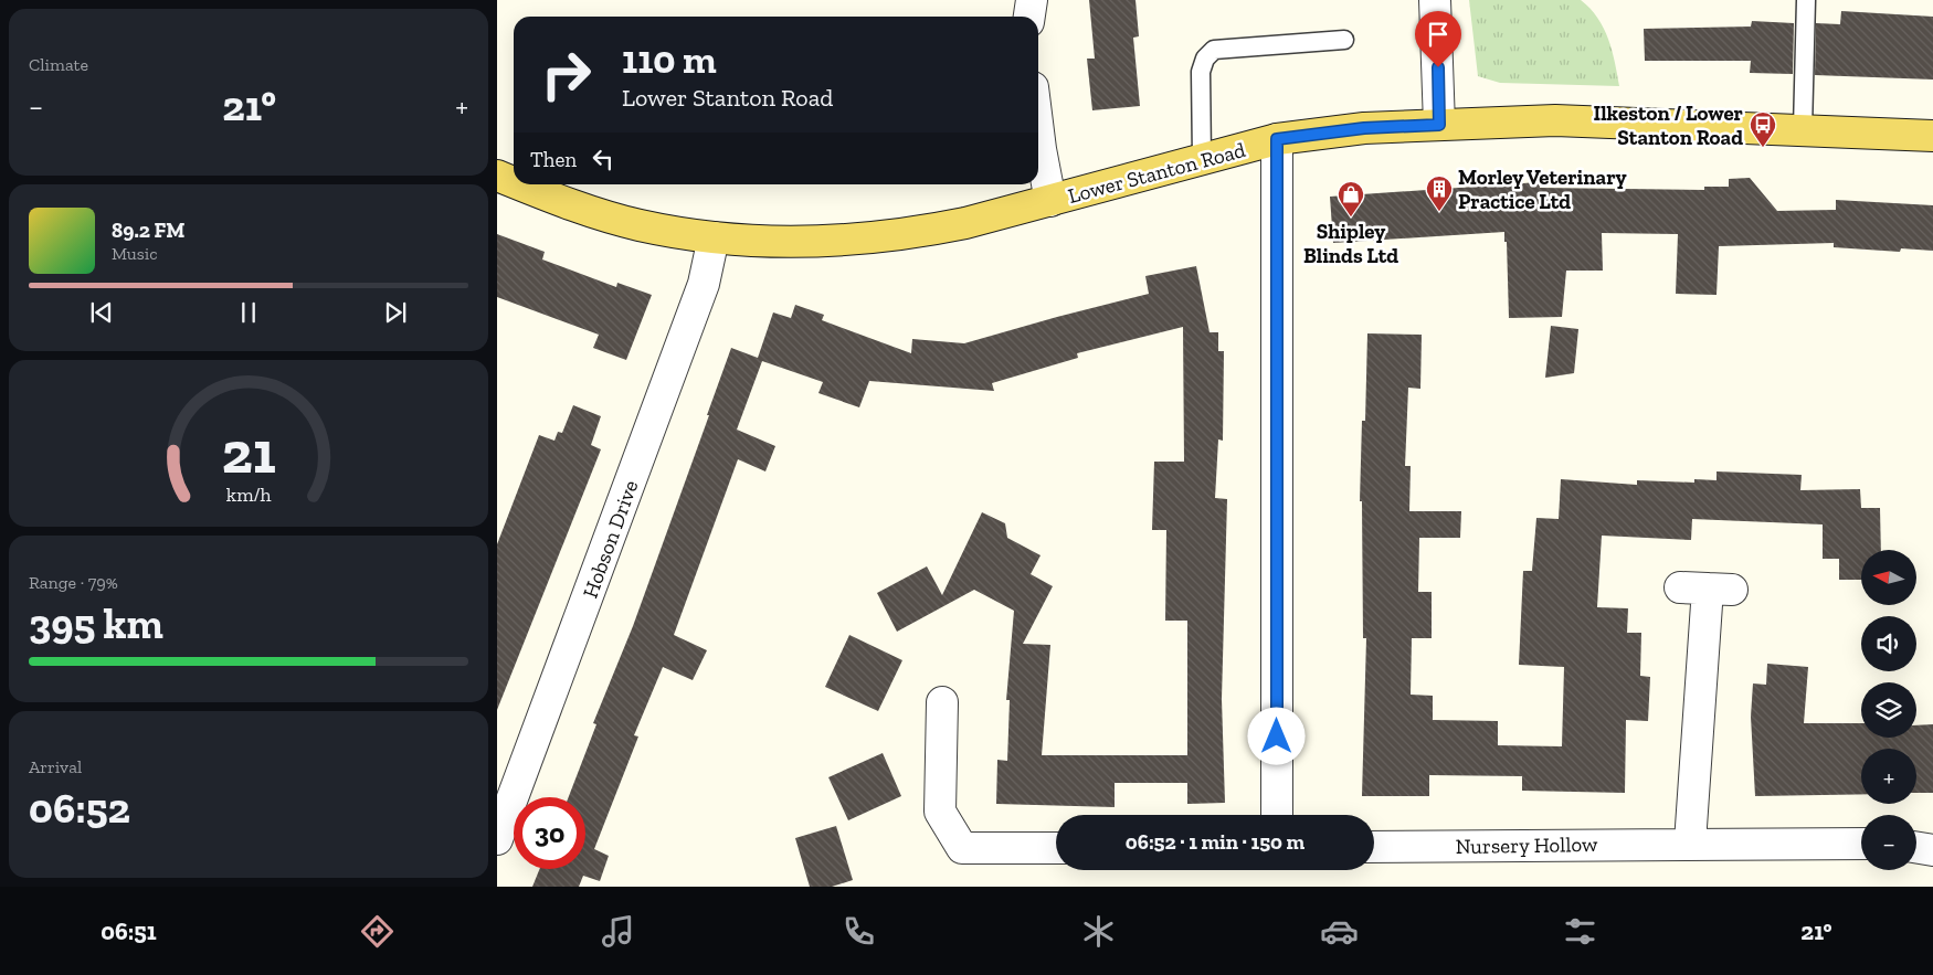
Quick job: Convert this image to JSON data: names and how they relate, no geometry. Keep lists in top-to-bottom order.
{
  "streets": {
    "main road": ["Lower Stanton Road"],
    "street": ["Hobson Drive", "Nursery Hollow"]
  },
  "crossings": [
    ["Lower Stanton Road", "Hobson Drive"]
  ],
  "places": {
    "bus stop": ["Ilkeston / Lower Stanton Road"],
    "building": ["Morley Veterinary Practice Ltd"],
    "shop": ["Shipley Blinds Ltd"]
  },
  "north": "left",
  "page": {
    "tile": [
      "Climate",
      ["Range · 79%", "395 km"],
      ["Arrival", "06:52"]
    ],
    "turn": ["110 m", "Lower Stanton Road"],
    "heat": ["−", "21°", "+"],
    "then": "Then",
    "song": ["89.2 FM", "Music"],
    "map_buttons": ["+", "−"],
    "limit": "30",
    "trip": "06:52 · 1 min · 150 m",
    "tabs": ["06:51", "21°"],
    "gauge": ["21", "km/h"]
  }
}
